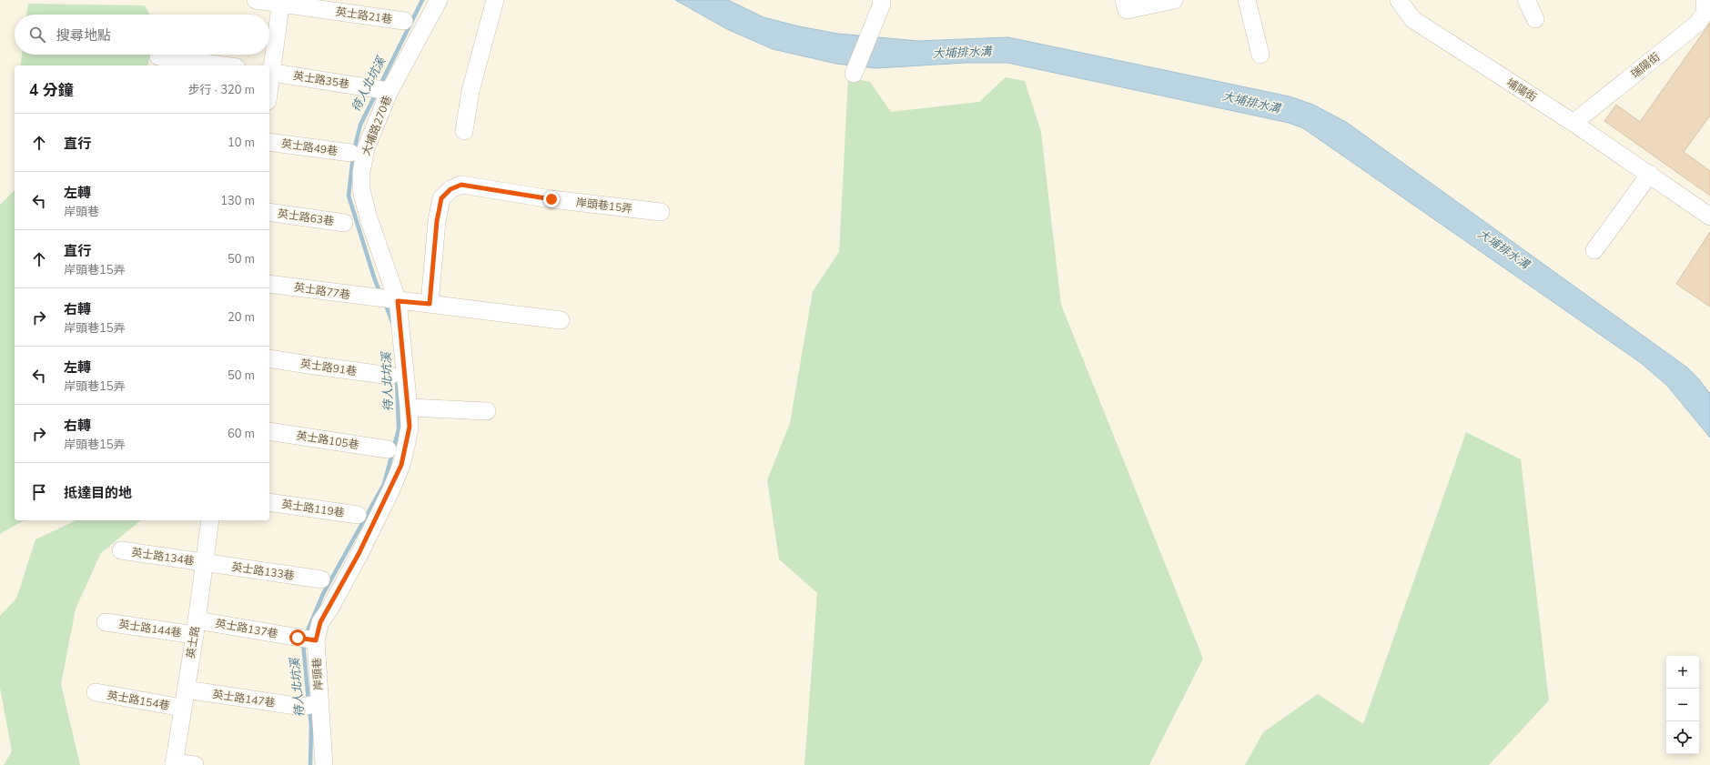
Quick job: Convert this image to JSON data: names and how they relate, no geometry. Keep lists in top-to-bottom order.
{
  "streets": {
    "street": [
      "英士路21巷",
      "瑞陽街",
      "英士路35巷",
      "埔陽街",
      "大埔路270巷",
      "英士路49巷",
      "岸頭巷15弄",
      "英士路63巷",
      "英士路77巷",
      "英士路91巷",
      "英士路105巷",
      "英士路119巷",
      "英士路134巷",
      "英士路133巷",
      "英士路144巷",
      "英士路137巷",
      "英士路",
      "岸頭巷",
      "英士路147巷",
      "英士路154巷"
    ]
  },
  "crossings": [
    ["瑞陽街", "埔陽街"],
    ["英士路35巷", "大埔路270巷"],
    ["大埔路270巷", "英士路77巷"],
    ["英士路134巷", "英士路133巷"],
    ["英士路134巷", "英士路"],
    ["英士路133巷", "英士路"],
    ["英士路144巷", "英士路137巷"],
    ["英士路144巷", "英士路"],
    ["英士路137巷", "英士路"],
    ["英士路137巷", "岸頭巷"],
    ["英士路", "英士路147巷"],
    ["英士路", "英士路154巷"],
    ["岸頭巷", "英士路147巷"]
  ],
  "water": ["大埔排水溝", "待人北坑溪"],
  "page": {
    "search": "搜尋地點",
    "heading": ["4 分鐘", "步行 · 320 m"],
    "list": [
      ["直行", "10 m"],
      ["左轉", "岸頭巷", "130 m"],
      ["直行", "岸頭巷15弄", "50 m"],
      ["右轉", "岸頭巷15弄", "20 m"],
      ["左轉", "岸頭巷15弄", "50 m"],
      ["右轉", "岸頭巷15弄", "60 m"],
      "抵達目的地"
    ],
    "map_buttons": ["+", "−"]
  }
}
